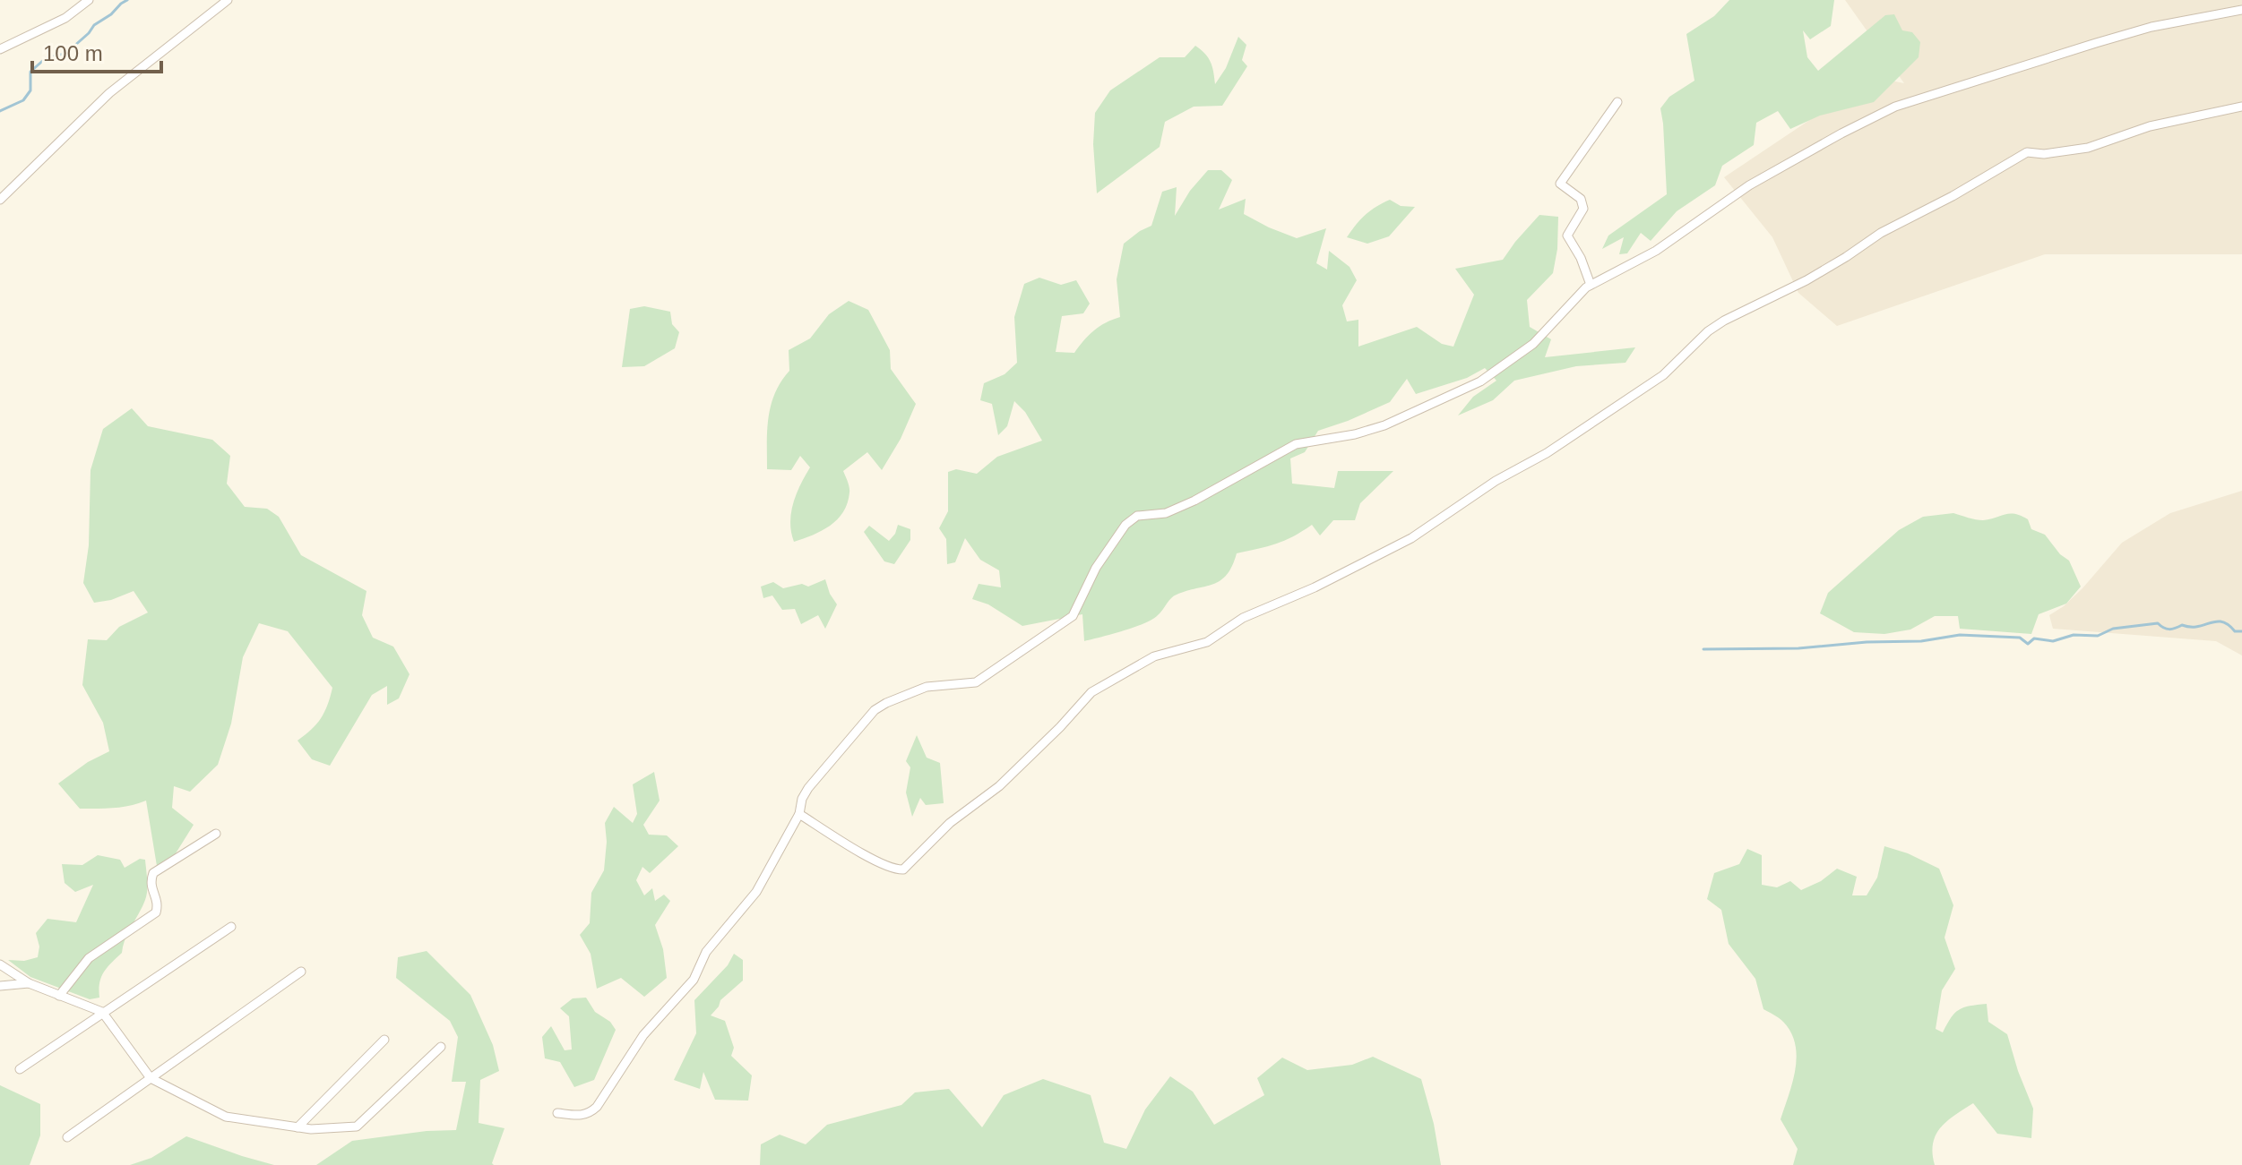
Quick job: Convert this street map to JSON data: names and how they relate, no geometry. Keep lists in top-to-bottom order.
{
  "scale_bar": "100 m"
}
